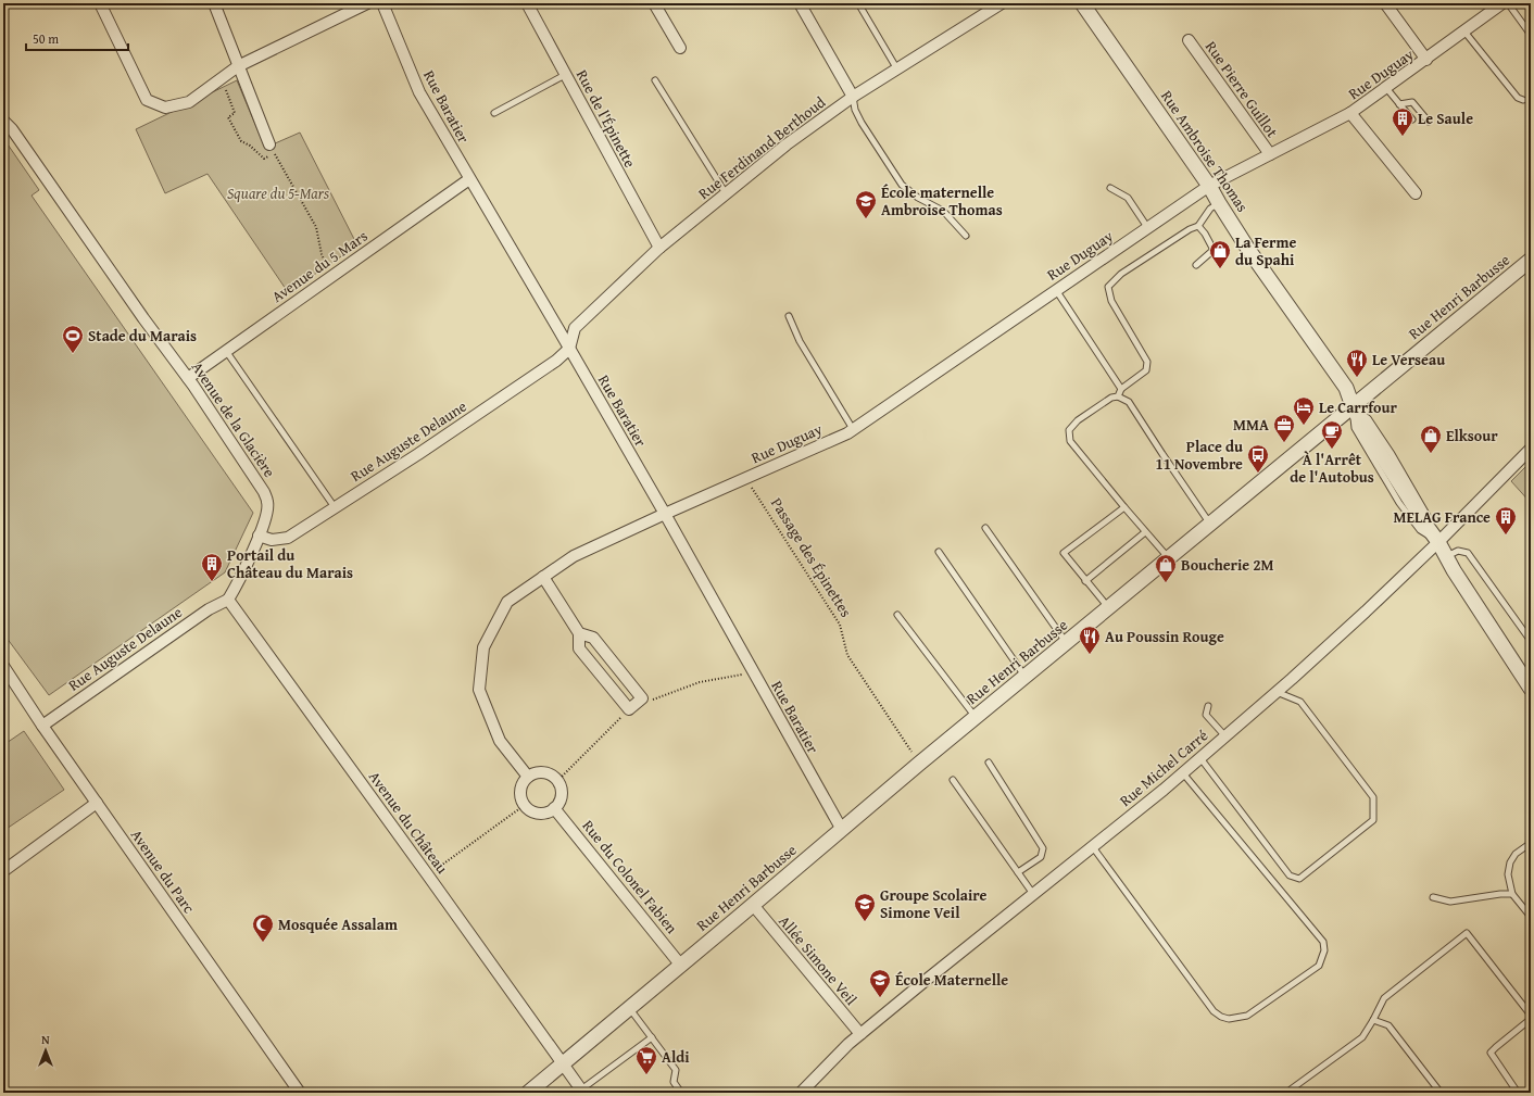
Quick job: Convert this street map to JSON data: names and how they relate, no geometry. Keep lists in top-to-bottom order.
{
  "streets": {
    "street": [
      "Rue Duguay",
      "Rue Pierre Guillot",
      "Rue Baratier",
      "Rue de l'Épinette",
      "Rue Ferdinand Berthoud",
      "Rue Ambroise Thomas",
      "Avenue du 5 Mars",
      "Rue Henri Barbusse",
      "Avenue de la Glacière",
      "Rue Auguste Delaune",
      "Rue Michel Carré",
      "Avenue du Château",
      "Avenue du Parc",
      "Rue du Colonel Fabien",
      "Allée Simone Veil"
    ],
    "path": ["Passage des Épinettes"]
  },
  "crossings": [
    ["Rue Duguay", "Rue Pierre Guillot"],
    ["Rue Duguay", "Rue Baratier"],
    ["Rue Duguay", "Rue Ambroise Thomas"],
    ["Rue Duguay", "Passage des Épinettes"],
    ["Rue Baratier", "Rue Ferdinand Berthoud"],
    ["Rue Baratier", "Avenue du 5 Mars"],
    ["Rue Baratier", "Rue Henri Barbusse"],
    ["Rue Baratier", "Rue Auguste Delaune"],
    ["Rue de l'Épinette", "Rue Ferdinand Berthoud"],
    ["Rue Ferdinand Berthoud", "Rue Auguste Delaune"],
    ["Rue Ambroise Thomas", "Rue Henri Barbusse"],
    ["Avenue du 5 Mars", "Avenue de la Glacière"],
    ["Rue Henri Barbusse", "Passage des Épinettes"],
    ["Rue Henri Barbusse", "Avenue du Château"],
    ["Rue Henri Barbusse", "Rue du Colonel Fabien"],
    ["Rue Henri Barbusse", "Allée Simone Veil"],
    ["Avenue de la Glacière", "Rue Auguste Delaune"],
    ["Avenue de la Glacière", "Avenue du Château"],
    ["Rue Auguste Delaune", "Avenue du Château"],
    ["Rue Auguste Delaune", "Avenue du Parc"],
    ["Rue Michel Carré", "Allée Simone Veil"]
  ],
  "parks": ["Square du 5-Mars"],
  "places": {
    "building": ["Le Saule", "MELAG France", "Portail du Château du Marais"],
    "school or university": ["École maternelle Ambroise Thomas", "Groupe Scolaire Simone Veil", "École Maternelle"],
    "shop": ["La Ferme du Spahi", "Elksour", "Boucherie 2M"],
    "sports": ["Stade du Marais"],
    "restaurant": ["Le Verseau", "Au Poussin Rouge"],
    "hotel": ["Le Carrfour"],
    "office": ["MMA"],
    "cafe": ["À l'Arrêt de l'Autobus"],
    "bus stop": ["Place du 11 Novembre"],
    "mosque": ["Mosquée Assalam"],
    "supermarket": ["Aldi"]
  },
  "scale_bar": "50 m",
  "north": "top"
}
